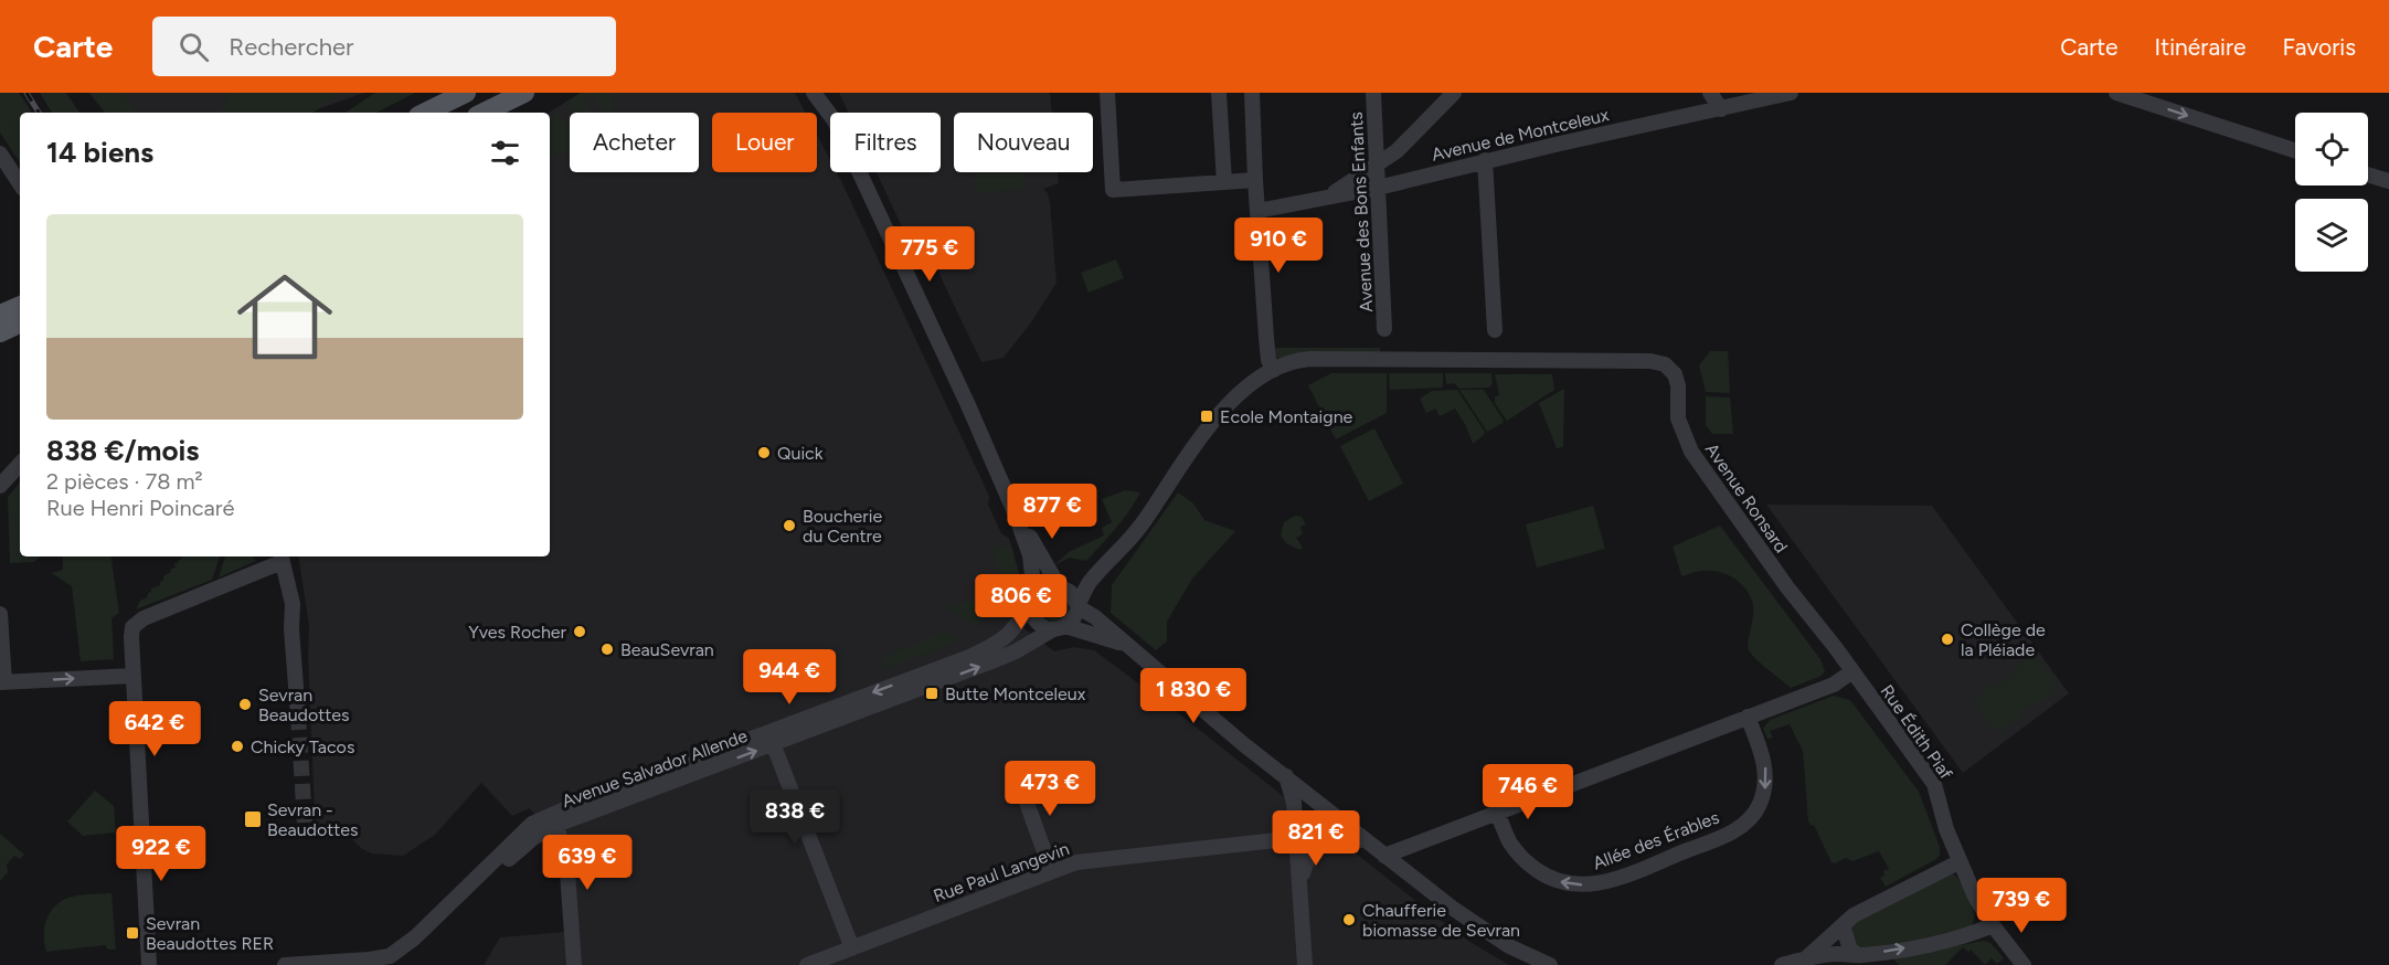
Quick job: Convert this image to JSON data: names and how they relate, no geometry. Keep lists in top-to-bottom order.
{
  "streets": {
    "street": [
      "Avenue de Montceleux",
      "Avenue des Bons Enfants",
      "Avenue Ronsard",
      "Rue Édith Piaf",
      "Avenue Salvador Allende",
      "Allée des Érables",
      "Rue Paul Langevin"
    ]
  },
  "crossings": [
    ["Avenue de Montceleux", "Avenue des Bons Enfants"],
    ["Avenue Ronsard", "Rue Édith Piaf"],
    ["Avenue Ronsard", "Avenue Salvador Allende"]
  ],
  "places": {
    "transit": [
      "Ecole Montaigne",
      "Butte Montceleux",
      "Sevran - Beaudottes",
      "Sevran Beaudottes RER"
    ],
    "other": [
      "Quick",
      "Boucherie du Centre",
      "Yves Rocher",
      "Collège de la Pléiade",
      "BeauSevran",
      "Sevran Beaudottes",
      "Chicky Tacos",
      "Chaufferie biomasse de Sevran"
    ]
  },
  "page": {
    "header": "Carte",
    "search": "Rechercher",
    "nav": ["Carte", "Itinéraire", "Favoris"],
    "chip": [
      "Acheter",
      "Louer",
      "Filtres",
      "Nouveau"
    ],
    "heading": "14 biens",
    "list": [
      {
        "name": "838 €/mois",
        "note": "2 pièces · 78 m² · Rue Henri Poincaré"
      }
    ],
    "price": [
      "910 €",
      "775 €",
      "877 €",
      "806 €",
      "944 €",
      "1 830 €",
      "642 €",
      "473 €",
      "746 €",
      "838 €",
      "821 €",
      "922 €",
      "639 €",
      "739 €"
    ]
  }
}
